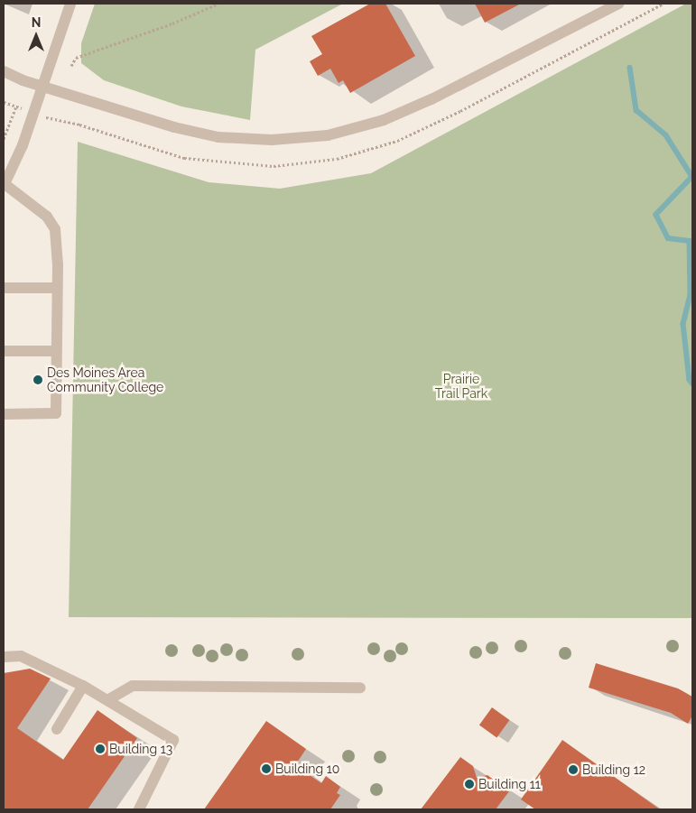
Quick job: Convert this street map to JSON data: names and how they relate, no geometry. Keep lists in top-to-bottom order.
{
  "parks": ["Prairie Trail Park"],
  "places": [
    "Des Moines Area Community College",
    "Building 13",
    "Building 10",
    "Building 12",
    "Building 11"
  ],
  "north": "top"
}
